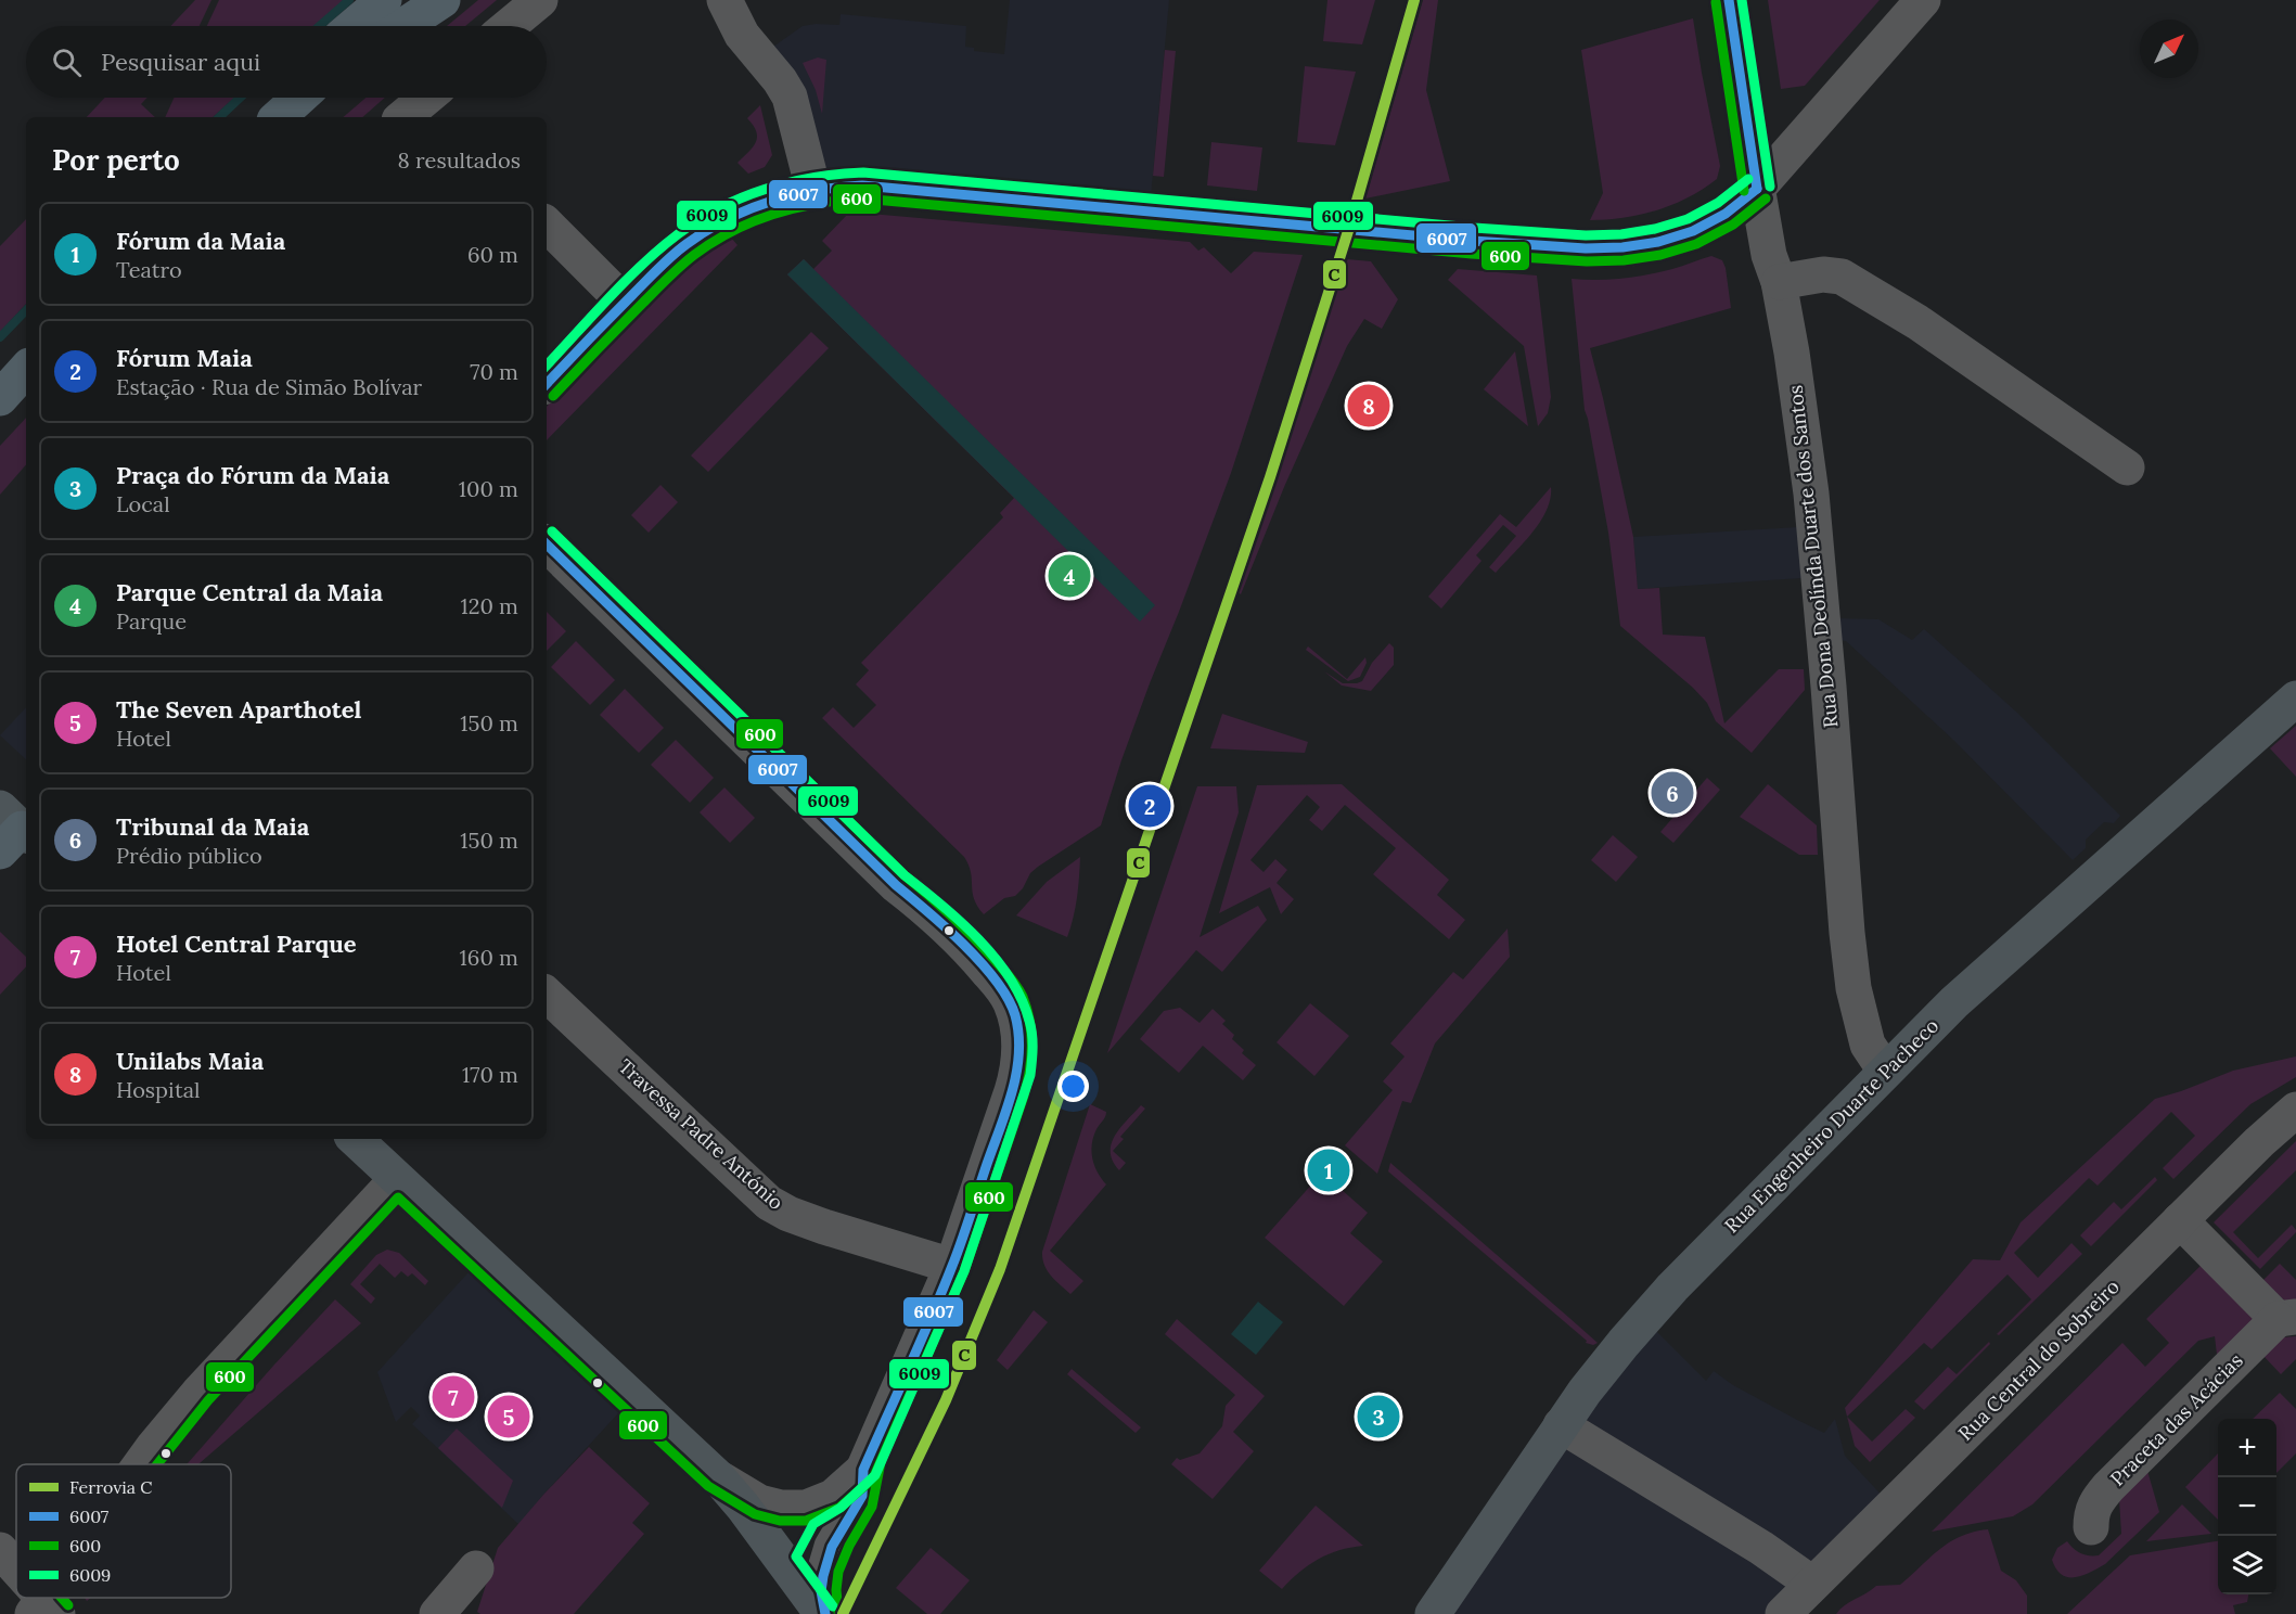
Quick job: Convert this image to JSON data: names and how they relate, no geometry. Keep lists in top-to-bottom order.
{
  "streets": {
    "main road": ["Rua Engenheiro Duarte Pacheco"],
    "street": [
      "Rua Dona Deolínda Duarte dos Santos",
      "Travessa Padre António",
      "Rua Central do Sobreiro",
      "Praceta das Acácias"
    ]
  },
  "crossings": [
    ["Rua Dona Deolínda Duarte dos Santos", "Rua Engenheiro Duarte Pacheco"],
    ["Rua Central do Sobreiro", "Praceta das Acácias"]
  ],
  "lines": [
    "rail line C",
    "transit line 6007",
    "transit line 6009",
    "transit line 600"
  ],
  "legend": [
    "Ferrovia C",
    "6007",
    "600",
    "6009"
  ],
  "north": "top right",
  "page": {
    "search": "Pesquisar aqui",
    "heading": ["Por perto", "8 resultados"],
    "list": [
      {
        "mark": "1",
        "name": "Fórum da Maia",
        "note": "Teatro",
        "value": "60 m"
      },
      {
        "mark": "2",
        "name": "Fórum Maia",
        "note": "Estação · Rua de Simão Bolívar",
        "value": "70 m"
      },
      {
        "mark": "3",
        "name": "Praça do Fórum da Maia",
        "note": "Local",
        "value": "100 m"
      },
      {
        "mark": "4",
        "name": "Parque Central da Maia",
        "note": "Parque",
        "value": "120 m"
      },
      {
        "mark": "5",
        "name": "The Seven Aparthotel",
        "note": "Hotel",
        "value": "150 m"
      },
      {
        "mark": "6",
        "name": "Tribunal da Maia",
        "note": "Prédio público",
        "value": "150 m"
      },
      {
        "mark": "7",
        "name": "Hotel Central Parque",
        "note": "Hotel",
        "value": "160 m"
      },
      {
        "mark": "8",
        "name": "Unilabs Maia",
        "note": "Hospital",
        "value": "170 m"
      }
    ],
    "pins": [
      "8",
      "4",
      "6",
      "2",
      "1",
      "7",
      "3",
      "5"
    ],
    "map_buttons": ["+", "−"]
  }
}
